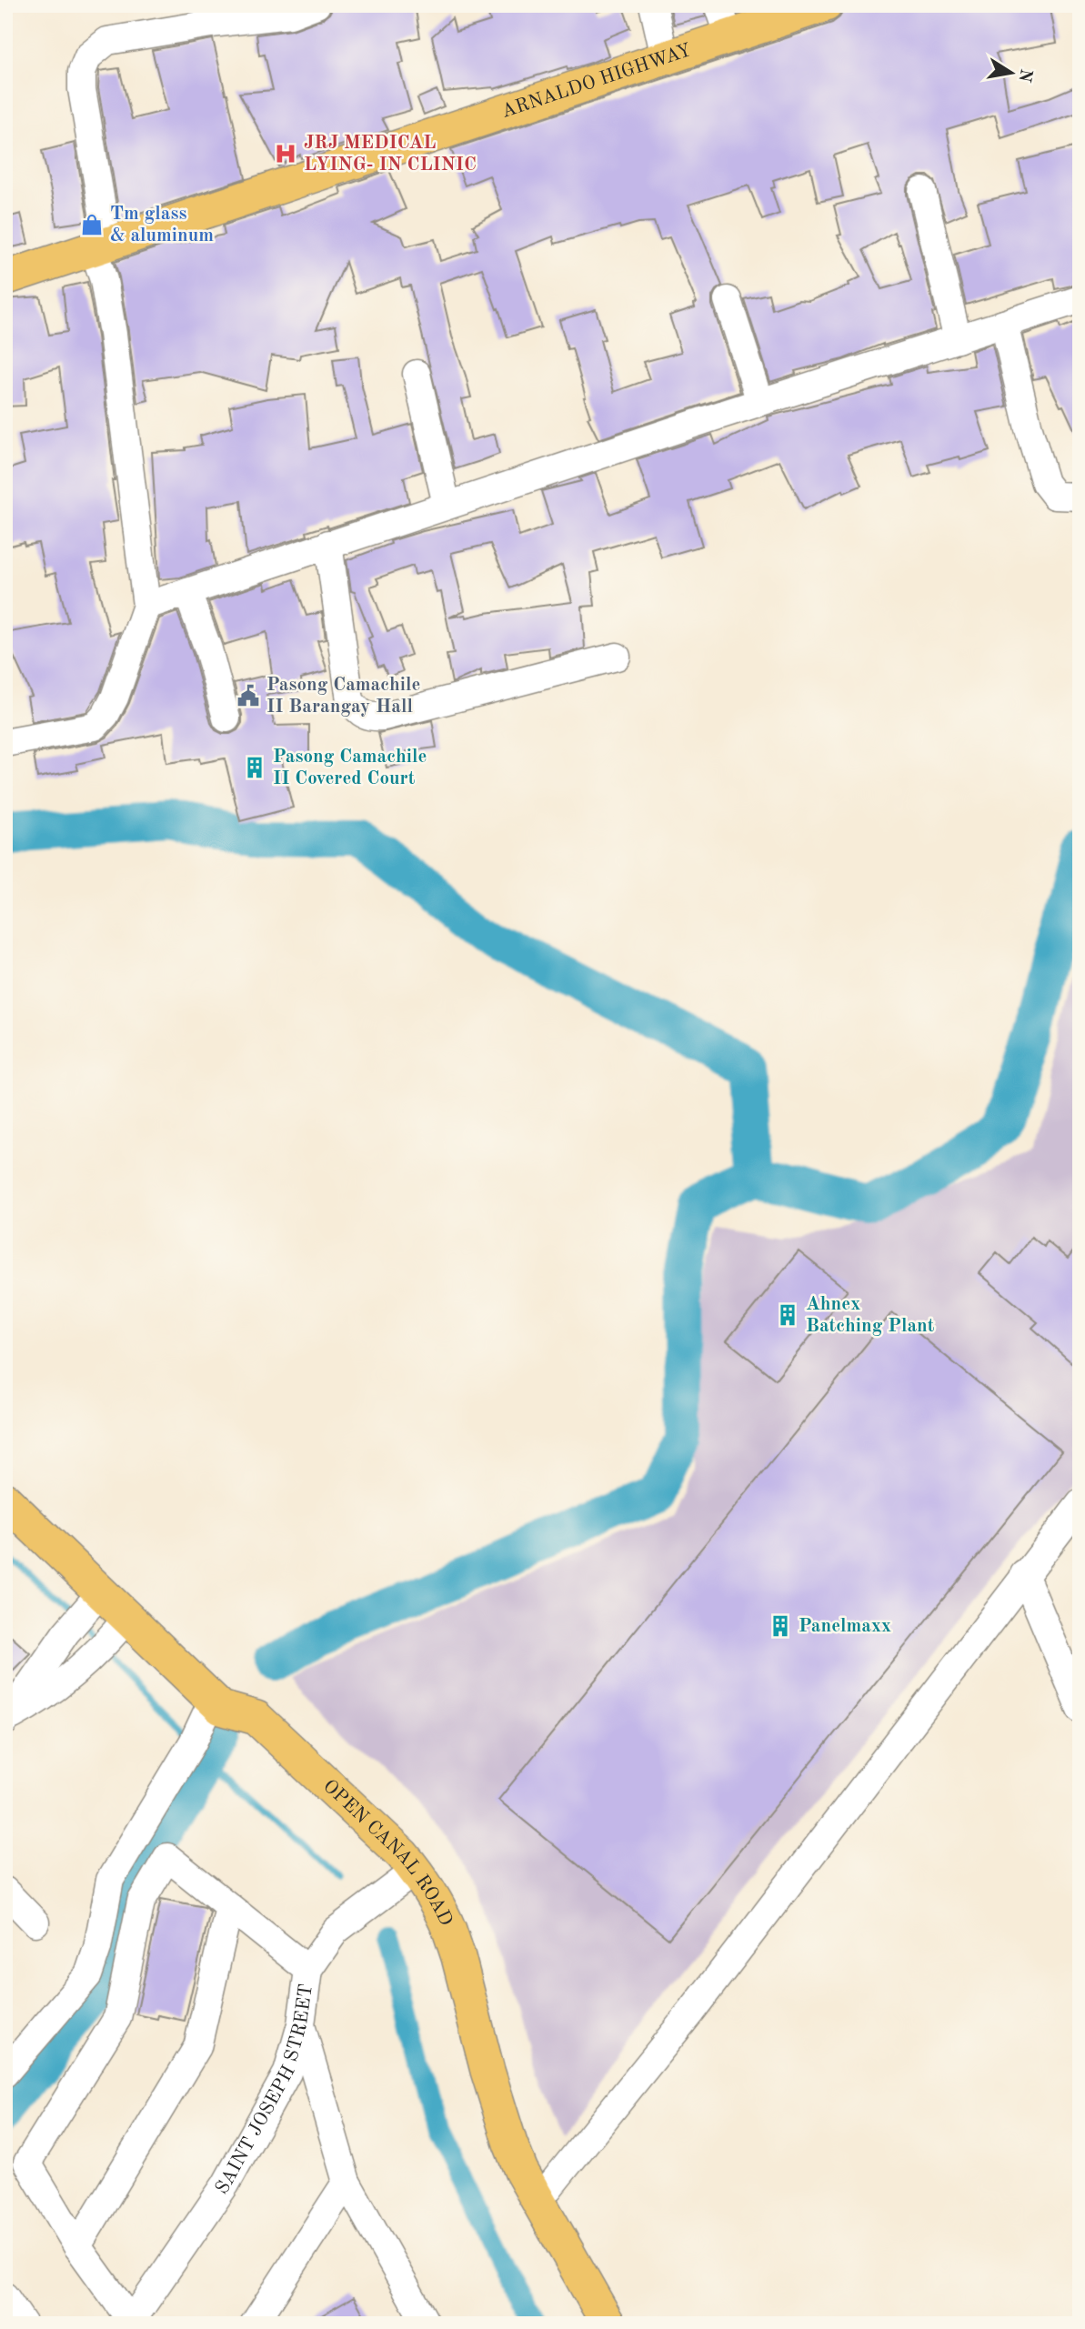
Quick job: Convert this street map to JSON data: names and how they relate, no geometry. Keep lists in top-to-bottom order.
{
  "streets": {
    "main road": ["ARNALDO HIGHWAY", "OPEN CANAL ROAD"],
    "street": ["SAINT JOSEPH STREET"]
  },
  "crossings": [
    ["OPEN CANAL ROAD", "SAINT JOSEPH STREET"]
  ],
  "places": {
    "hospital": ["JRJ MEDICAL LYING- IN CLINIC"],
    "shop": ["Tm glass & aluminum"],
    "public building": ["Pasong Camachile II Barangay Hall"],
    "building": ["Pasong Camachile II Covered Court", "Ahnex Batching Plant", "Panelmaxx"]
  },
  "north": "right"
}
